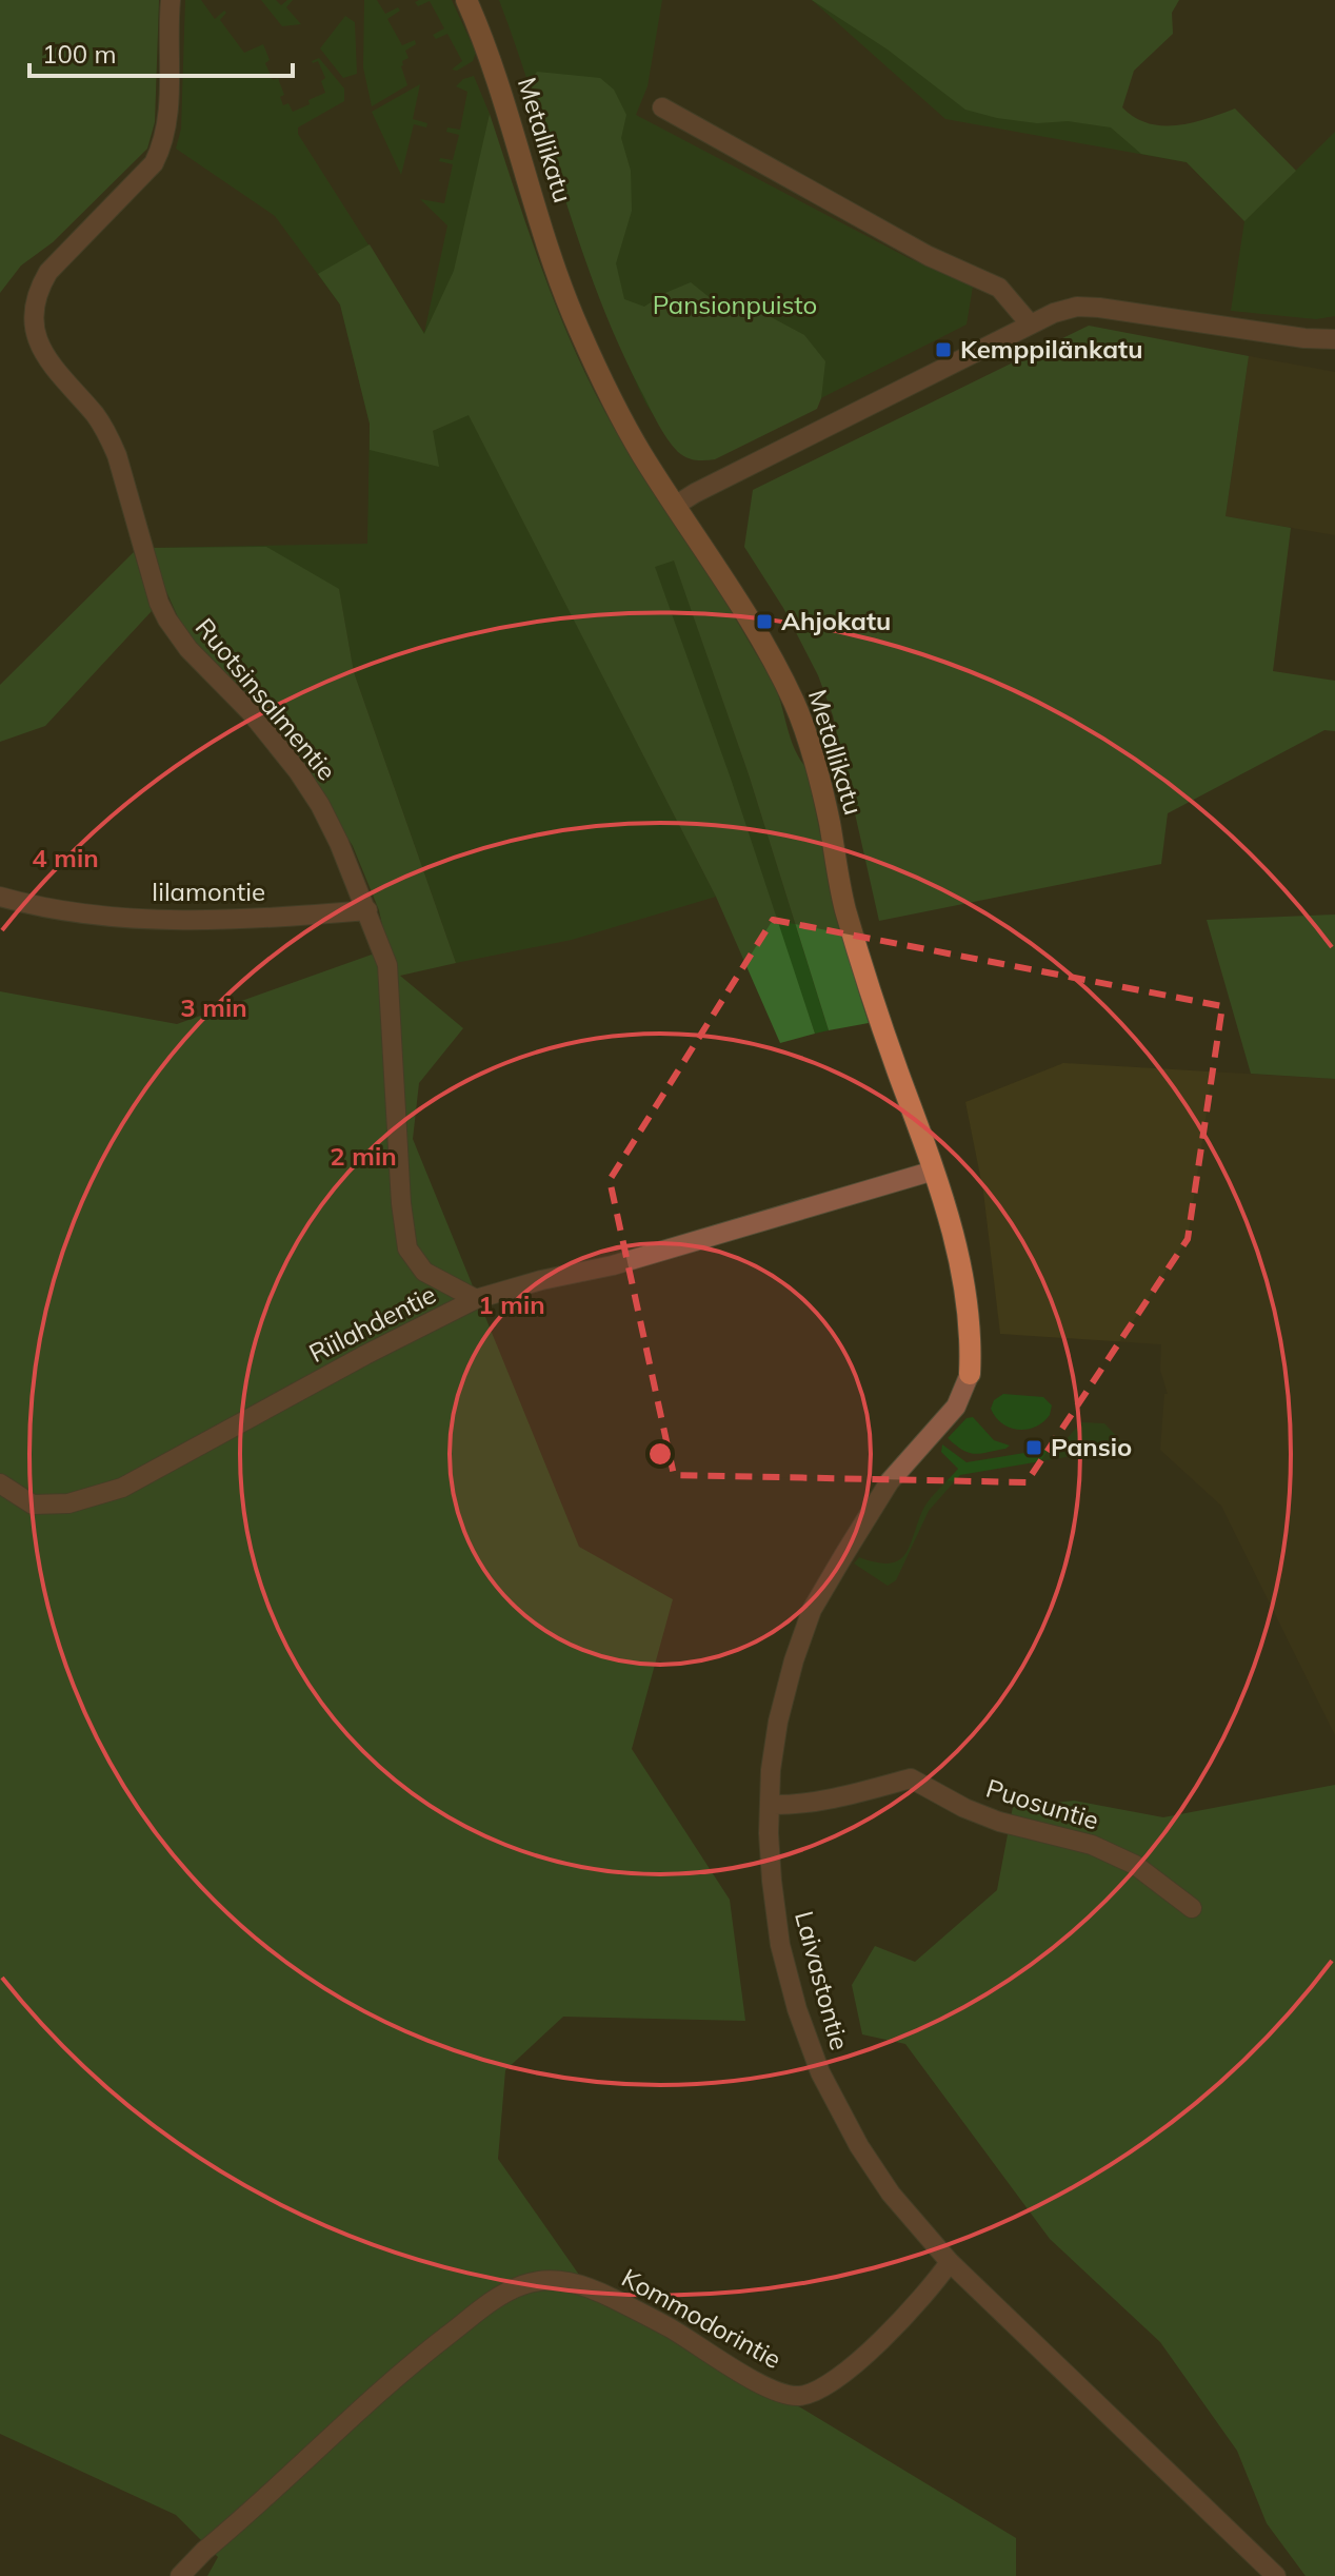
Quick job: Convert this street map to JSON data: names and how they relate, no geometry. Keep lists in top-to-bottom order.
{
  "streets": {
    "street": [
      "Metallikatu",
      "Ruotsinsalmentie",
      "Iilamontie",
      "Riilahdentie",
      "Puosuntie",
      "Laivastontie",
      "Kommodorintie"
    ]
  },
  "crossings": [
    ["Metallikatu", "Riilahdentie"],
    ["Metallikatu", "Laivastontie"],
    ["Ruotsinsalmentie", "Iilamontie"],
    ["Ruotsinsalmentie", "Riilahdentie"],
    ["Puosuntie", "Laivastontie"],
    ["Laivastontie", "Kommodorintie"]
  ],
  "parks": ["Pansionpuisto"],
  "places": {
    "transit": ["Kemppilänkatu", "Ahjokatu", "Pansio"]
  },
  "scale_bar": "100 m",
  "rings": [
    "4 min",
    "3 min",
    "2 min",
    "1 min"
  ]
}
